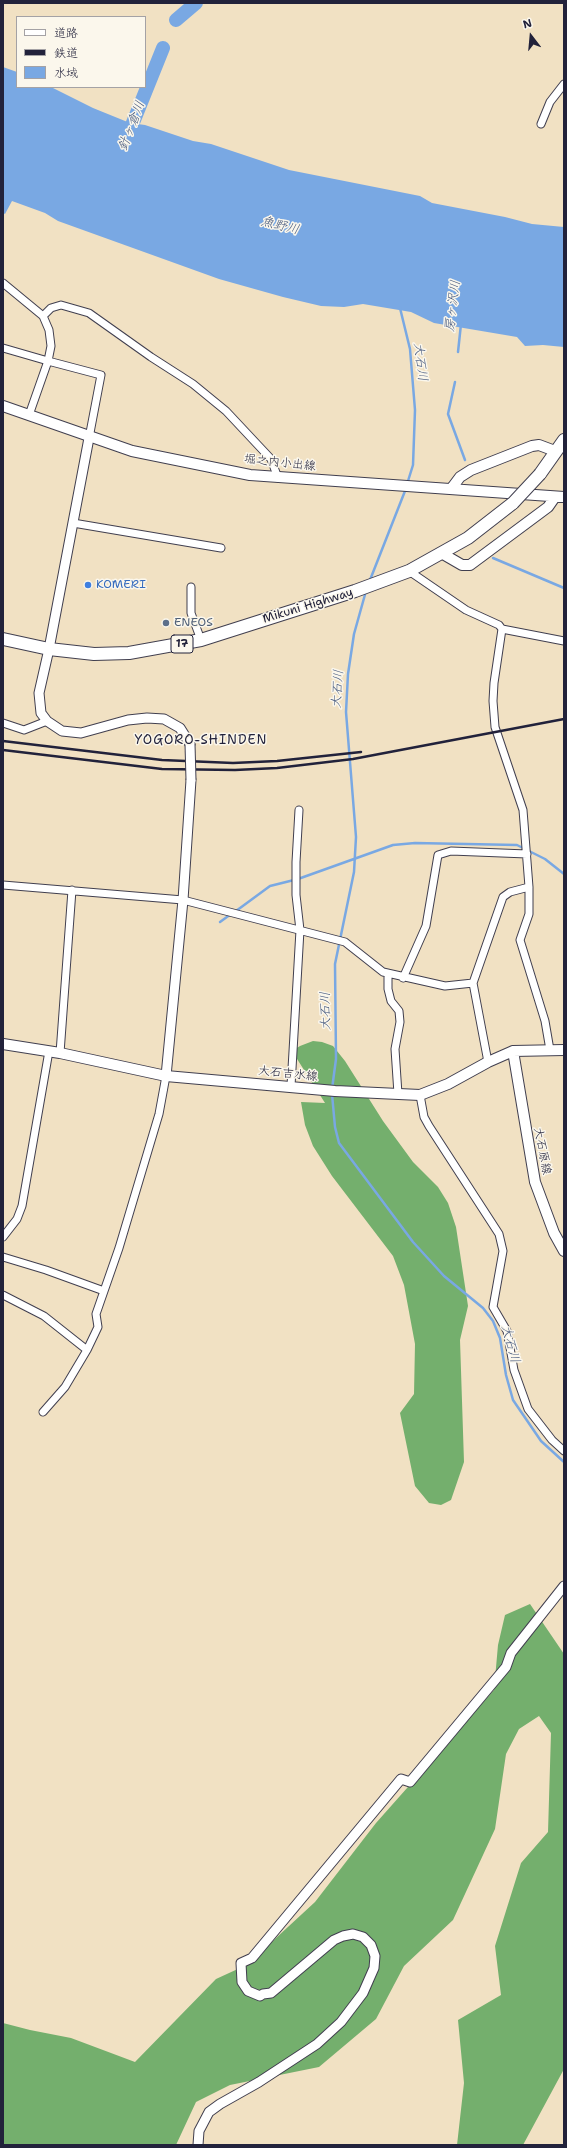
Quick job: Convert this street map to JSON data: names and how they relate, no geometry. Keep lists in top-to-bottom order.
{
  "streets": {
    "highway": ["Mikuni Highway", "17"],
    "main road": ["堀之内小出線", "大石吉水線", "大石原線"]
  },
  "crossings": [
    ["大石吉水線", "大石原線"]
  ],
  "districts": ["YOGORO-SHINDEN"],
  "water": [
    "針ヶ倉川",
    "魚野川",
    "房ヶ沢川",
    "大石川"
  ],
  "places": ["KOMERI", "ENEOS"],
  "legend": ["道路", "鉄道", "水域"],
  "north": "top"
}
